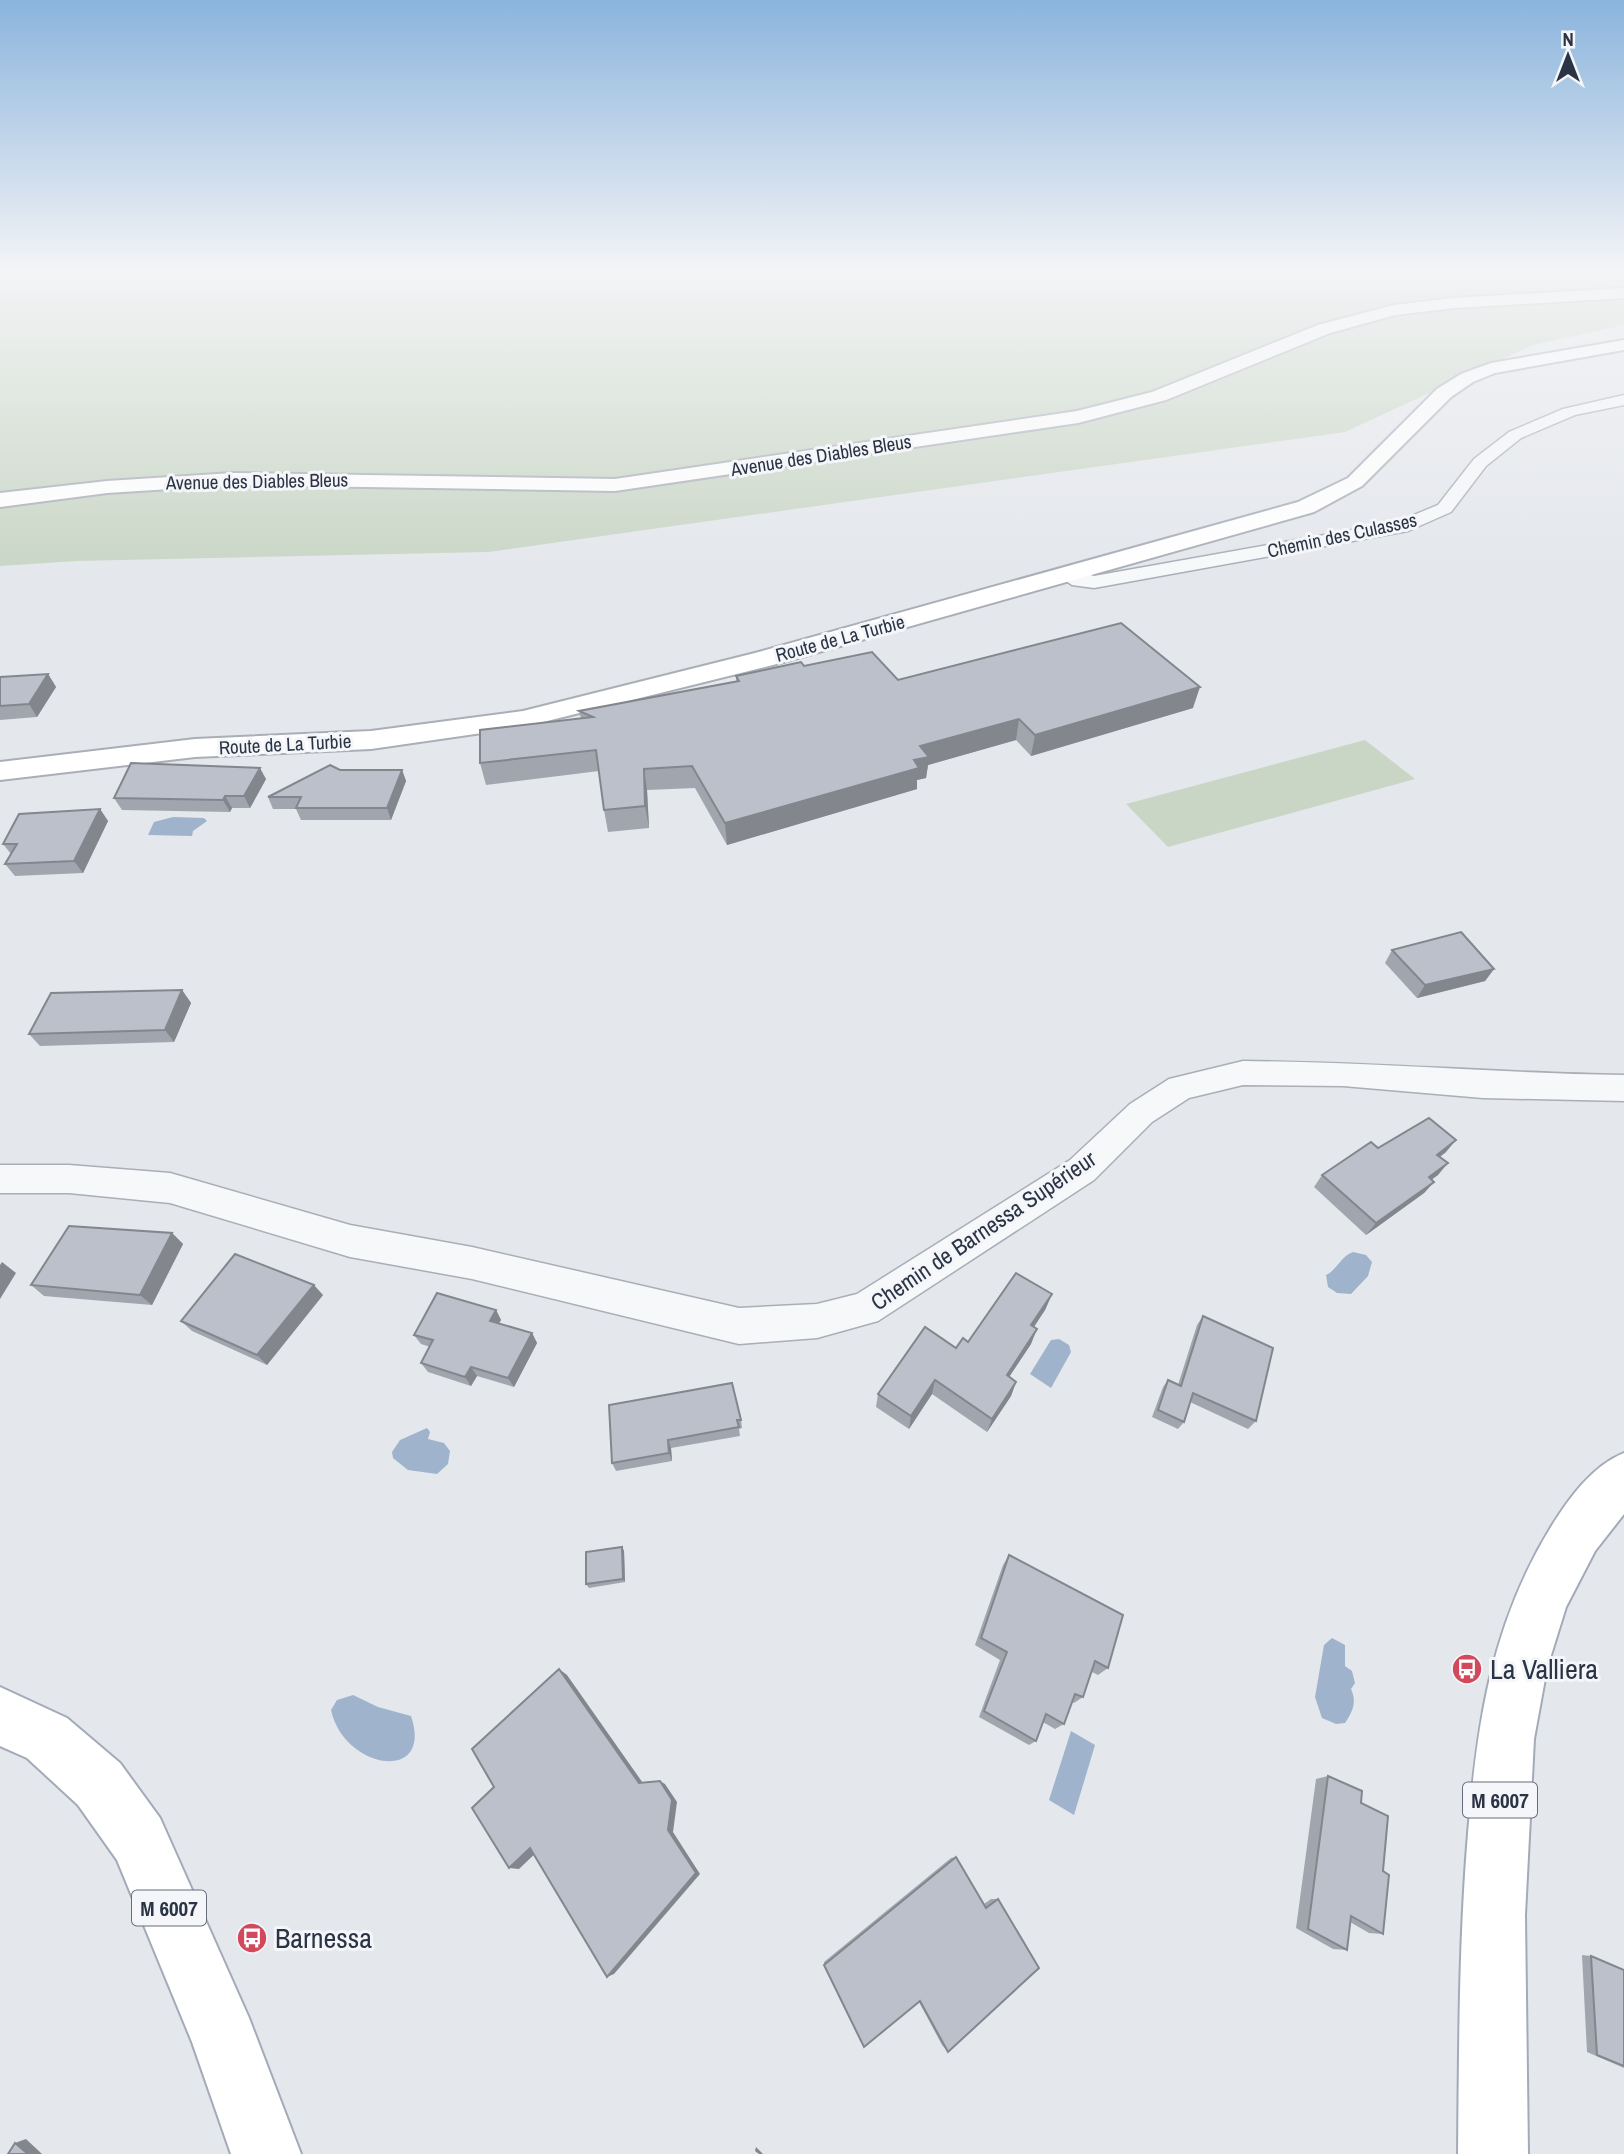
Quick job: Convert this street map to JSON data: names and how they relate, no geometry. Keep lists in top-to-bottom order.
{
  "streets": {
    "main road": ["Avenue des Diables Bleus", "Route de La Turbie", "M 6007"],
    "street": ["Chemin des Culasses", "Chemin de Barnessa Supérieur"]
  },
  "crossings": [
    ["Chemin des Culasses", "Route de La Turbie"]
  ],
  "places": {
    "bus stop": ["La Valliera", "Barnessa"]
  },
  "north": "top"
}
